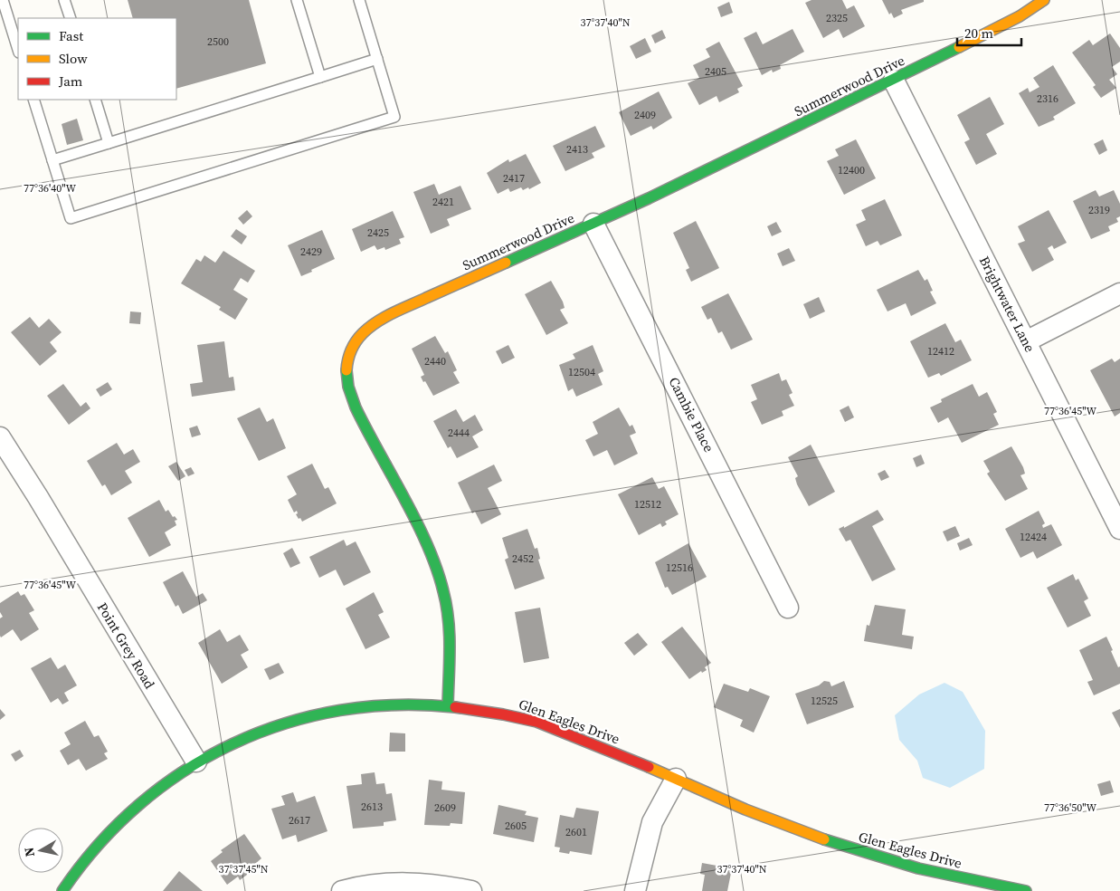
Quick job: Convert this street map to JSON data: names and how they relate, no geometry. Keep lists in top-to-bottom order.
{
  "streets": {
    "street": [
      "Summerwood Drive",
      "Brightwater Lane",
      "Cambie Place",
      "Point Grey Road",
      "Glen Eagles Drive"
    ]
  },
  "crossings": [
    ["Summerwood Drive", "Brightwater Lane"],
    ["Summerwood Drive", "Cambie Place"],
    ["Summerwood Drive", "Glen Eagles Drive"],
    ["Point Grey Road", "Glen Eagles Drive"]
  ],
  "house_numbers": [
    "2325",
    "2500",
    "2405",
    "2316",
    "2409",
    "2413",
    "12400",
    "2417",
    "2421",
    "2319",
    "2425",
    "2429",
    "12412",
    "2440",
    "12504",
    "2444",
    "12512",
    "12424",
    "2452",
    "12516",
    "12525",
    "2613",
    "2609",
    "2617",
    "2605",
    "2601"
  ],
  "legend": ["Fast", "Slow", "Jam"],
  "scale_bar": "20 m",
  "north": "left",
  "coordinates": [
    "37°37'40\"N",
    "77°36'40\"W",
    "77°36'45\"W",
    "77°36'50\"W",
    "37°37'45\"N"
  ]
}
